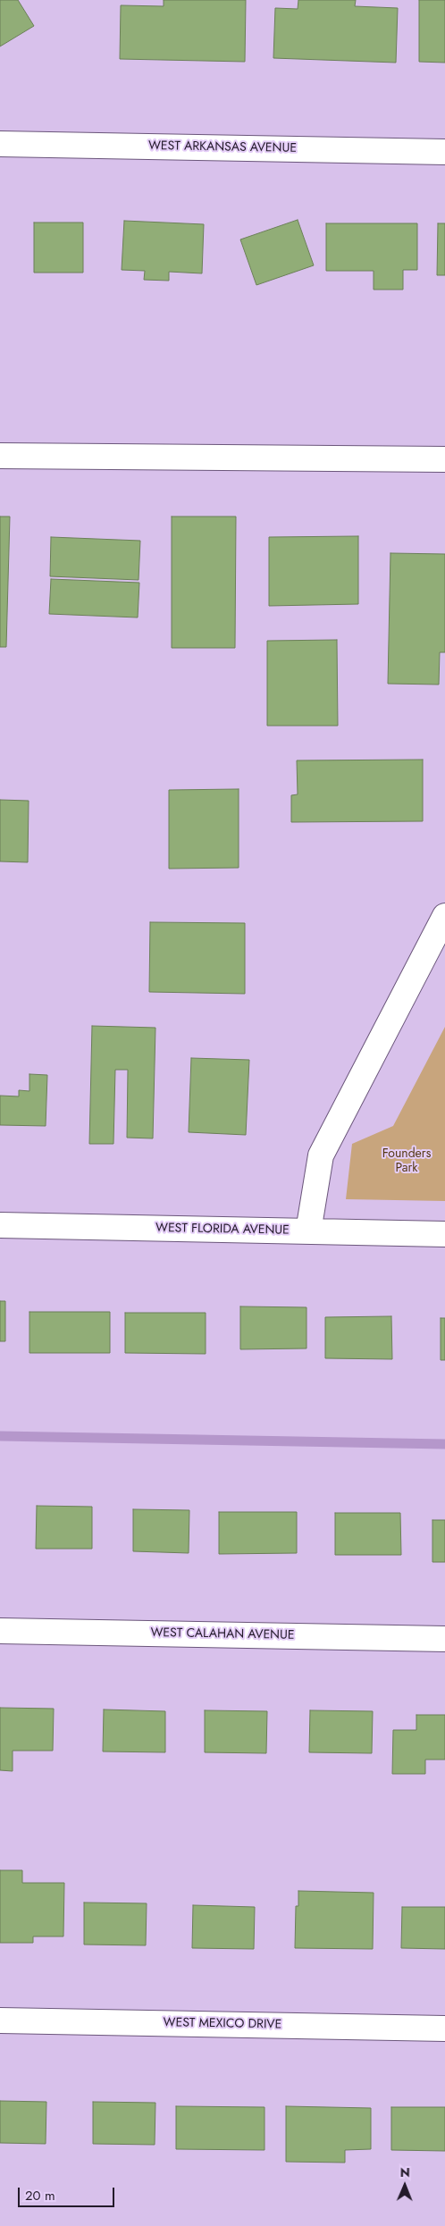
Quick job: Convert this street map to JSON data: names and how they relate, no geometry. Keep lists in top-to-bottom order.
{
  "streets": {
    "street": [
      "WEST ARKANSAS AVENUE",
      "WEST FLORIDA AVENUE",
      "WEST CALAHAN AVENUE",
      "WEST MEXICO DRIVE"
    ]
  },
  "parks": ["Founders Park"],
  "scale_bar": "20 m",
  "north": "top"
}
